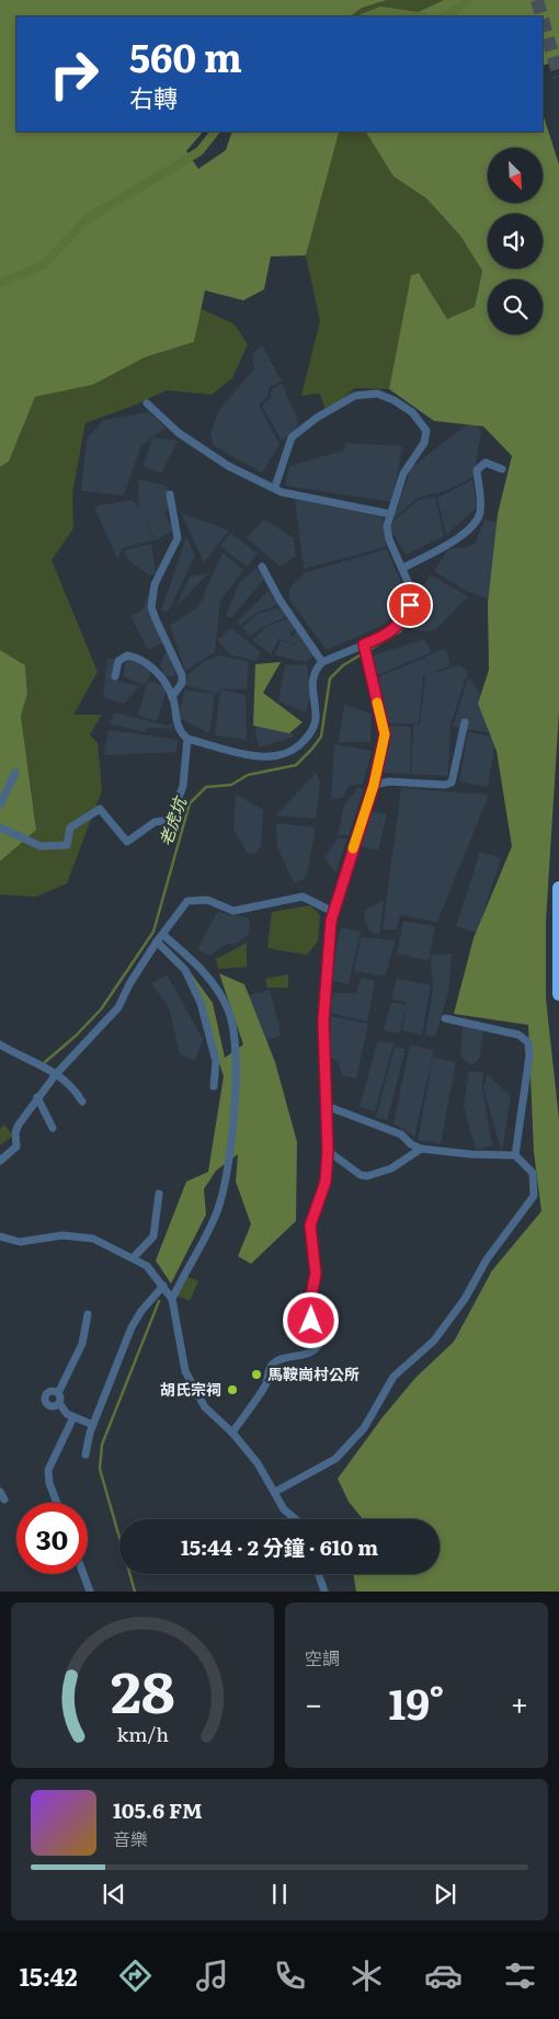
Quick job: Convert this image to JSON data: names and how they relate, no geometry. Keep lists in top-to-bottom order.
{
  "water": ["老虎坑"],
  "places": ["馬鞍崗村公所", "胡氏宗祠"],
  "north": "bottom right",
  "page": {
    "turn": ["560 m", "右轉"],
    "limit": "30",
    "trip": "15:44 · 2 分鐘 · 610 m",
    "tile": "空調",
    "heat": ["−", "19°", "+"],
    "song": ["105.6 FM", "音樂"],
    "tabs": "15:42",
    "gauge": ["28", "km/h"]
  }
}
